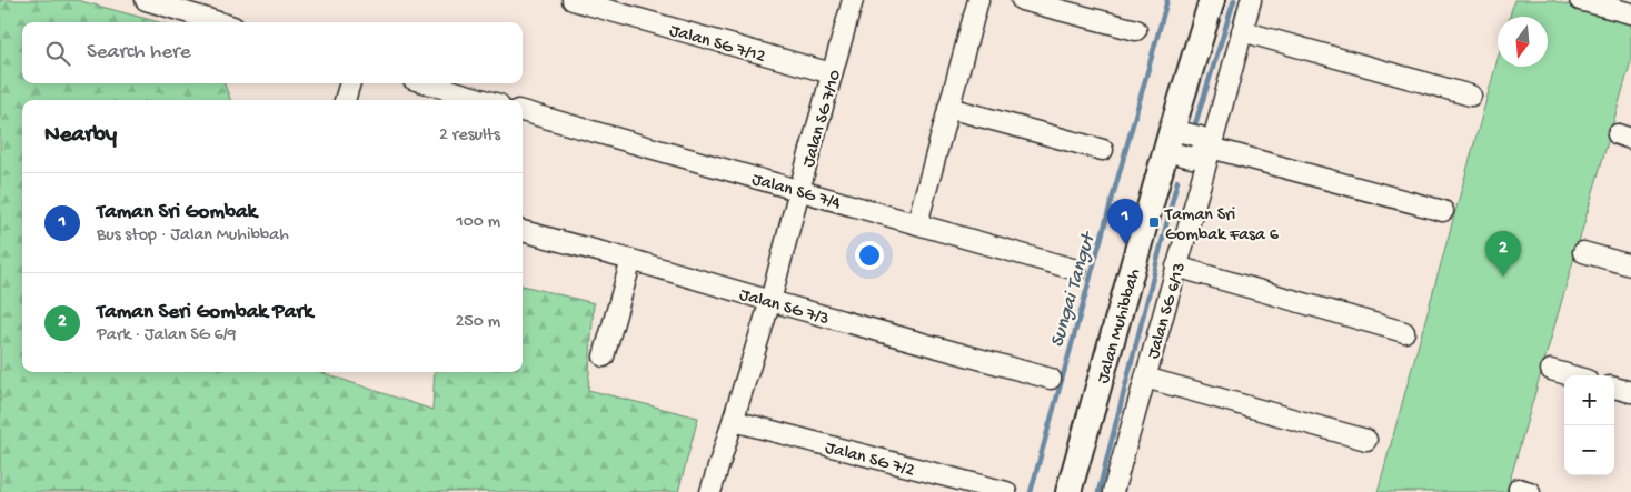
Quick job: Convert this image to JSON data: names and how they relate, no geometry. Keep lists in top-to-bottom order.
{
  "streets": {
    "street": [
      "Jalan SG 7/12",
      "Jalan SG 7/10",
      "Jalan SG 7/4",
      "Jalan SG 7/3",
      "Jalan SG 6/13",
      "Jalan Muhibbah",
      "Jalan SG 7/2"
    ]
  },
  "crossings": [
    ["Jalan SG 7/12", "Jalan SG 7/10"],
    ["Jalan SG 7/10", "Jalan SG 7/4"],
    ["Jalan SG 7/10", "Jalan SG 7/3"],
    ["Jalan SG 7/10", "Jalan SG 7/2"]
  ],
  "water": ["Sungai Tangut"],
  "places": {
    "transit": ["Taman Sri Gombak Fasa 6"]
  },
  "north": "bottom",
  "page": {
    "search": "Search here",
    "heading": ["Nearby", "2 results"],
    "list": [
      {
        "mark": "1",
        "name": "Taman Sri Gombak",
        "note": "Bus stop · Jalan Muhibbah",
        "value": "100 m"
      },
      {
        "mark": "2",
        "name": "Taman Seri Gombak Park",
        "note": "Park · Jalan SG 6/9",
        "value": "250 m"
      }
    ],
    "pins": ["1", "2"],
    "map_buttons": ["+", "−"]
  }
}
